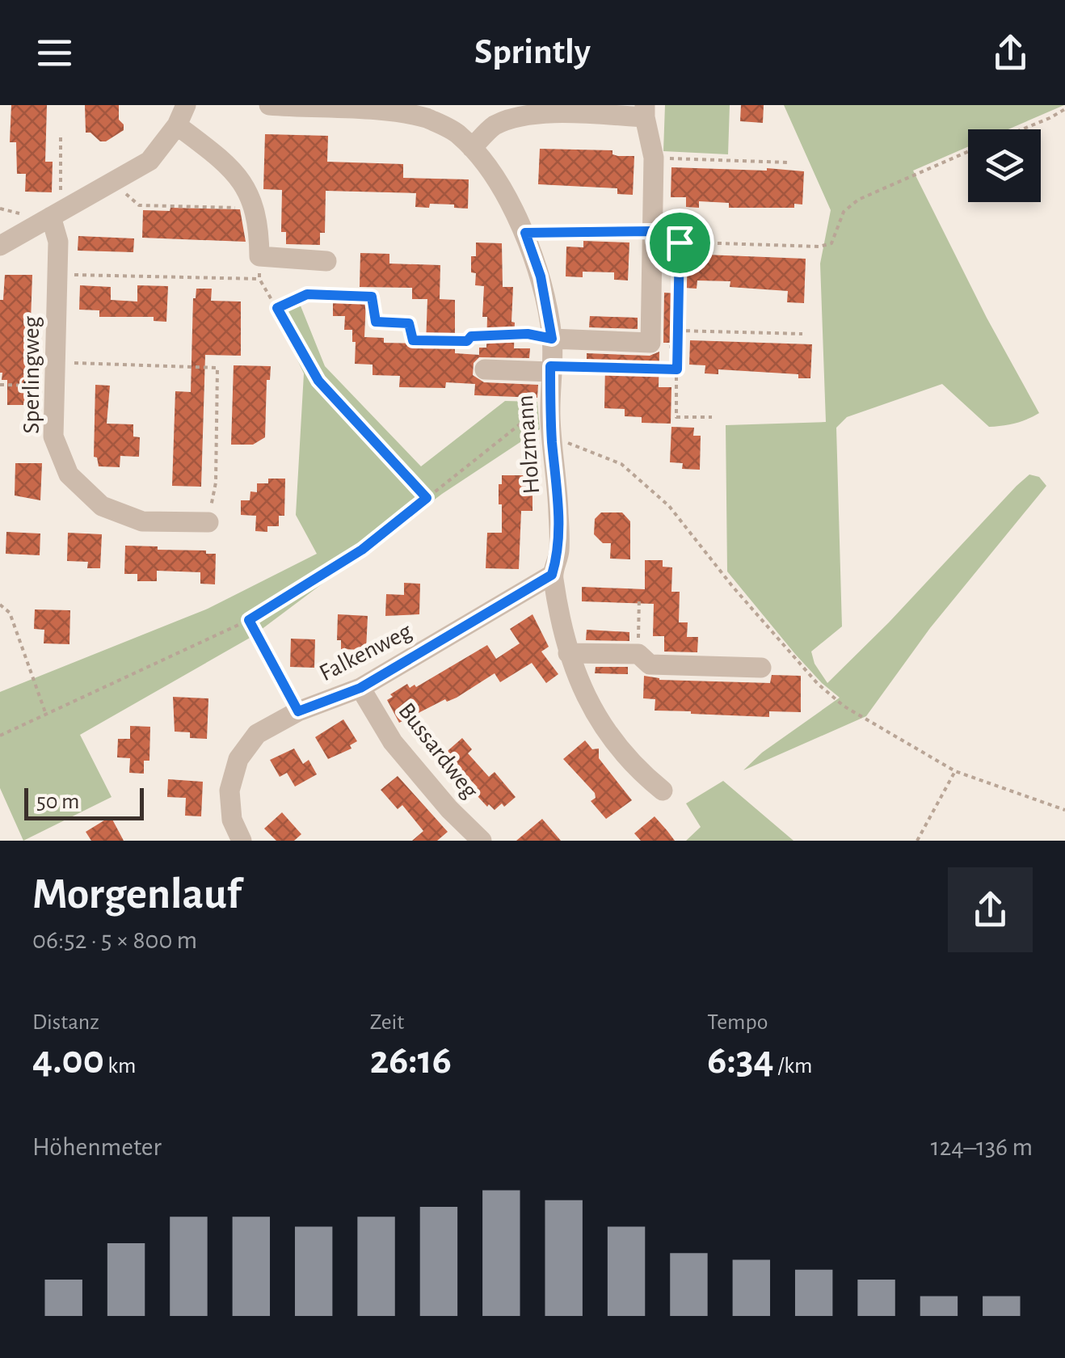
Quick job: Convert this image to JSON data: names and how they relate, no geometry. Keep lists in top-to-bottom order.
{
  "streets": {
    "street": [
      "Sperlingweg",
      "Holzmann",
      "Falkenweg",
      "Bussardweg"
    ]
  },
  "crossings": [
    ["Holzmann", "Falkenweg"],
    ["Falkenweg", "Bussardweg"]
  ],
  "scale_bar": "50 m",
  "page": {
    "header": "Sprintly",
    "scale": "50 m",
    "heading": ["Morgenlauf", "06:52 · 5 × 800 m"],
    "stats": [
      ["Distanz", "4.00 km"],
      ["Zeit", "26:16"],
      ["Tempo", "6:34 /km"]
    ],
    "chart": ["Höhenmeter", "124–136 m"]
  }
}
